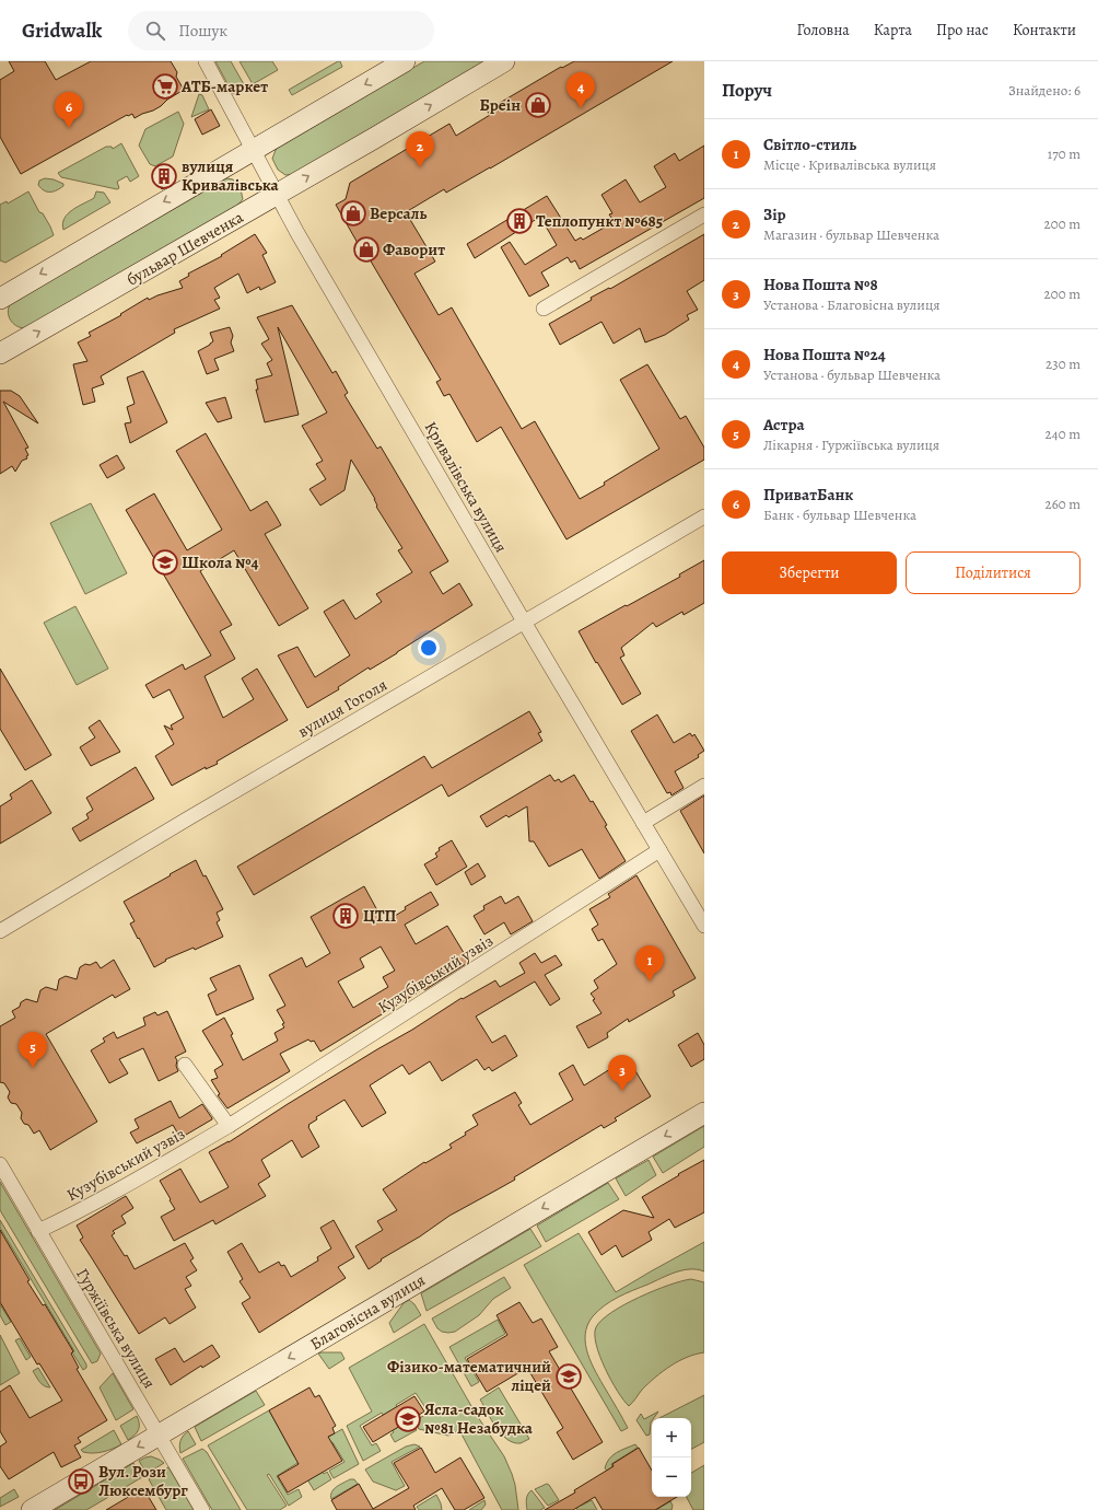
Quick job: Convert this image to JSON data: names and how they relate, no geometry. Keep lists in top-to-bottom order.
{
  "streets": {
    "main road": ["бульвар Шевченка", "Благовісна вулиця"],
    "street": [
      "Кривалівська вулиця",
      "вулиця Гоголя",
      "Кузубівський узвіз",
      "Гуржіївська вулиця"
    ]
  },
  "crossings": [
    ["бульвар Шевченка", "Кривалівська вулиця"],
    ["Кривалівська вулиця", "вулиця Гоголя"],
    ["Кривалівська вулиця", "Кузубівський узвіз"],
    ["Кузубівський узвіз", "Гуржіївська вулиця"],
    ["Благовісна вулиця", "Гуржіївська вулиця"]
  ],
  "one_way": ["Благовісна вулиця"],
  "places": {
    "supermarket": ["АТБ-маркет"],
    "shop": ["Бреін", "Версаль", "Фаворит"],
    "building": ["вулиця Кривалівська", "Теплопункт №685", "ЦТП"],
    "school or university": ["Школа №4", "Фізико-математичний ліцей", "Ясла-садок №81 Незабудка"],
    "bus stop": ["Вул. Рози Люксембург"]
  },
  "page": {
    "header": "Gridwalk",
    "search": "Пошук",
    "nav": [
      "Головна",
      "Карта",
      "Про нас",
      "Контакти"
    ],
    "heading": ["Поруч", "Знайдено: 6"],
    "pins": [
      "4",
      "6",
      "2",
      "1",
      "5",
      "3"
    ],
    "list": [
      {
        "mark": "1",
        "name": "Світло-стиль",
        "note": "Місце · Кривалівська вулиця",
        "value": "170 m"
      },
      {
        "mark": "2",
        "name": "Зір",
        "note": "Магазин · бульвар Шевченка",
        "value": "200 m"
      },
      {
        "mark": "3",
        "name": "Нова Пошта №8",
        "note": "Установа · Благовісна вулиця",
        "value": "200 m"
      },
      {
        "mark": "4",
        "name": "Нова Пошта №24",
        "note": "Установа · бульвар Шевченка",
        "value": "230 m"
      },
      {
        "mark": "5",
        "name": "Астра",
        "note": "Лікарня · Гуржіївська вулиця",
        "value": "240 m"
      },
      {
        "mark": "6",
        "name": "ПриватБанк",
        "note": "Банк · бульвар Шевченка",
        "value": "260 m"
      }
    ],
    "buttons": ["Зберегти", "Поділитися"],
    "map_buttons": ["+", "−"]
  }
}
